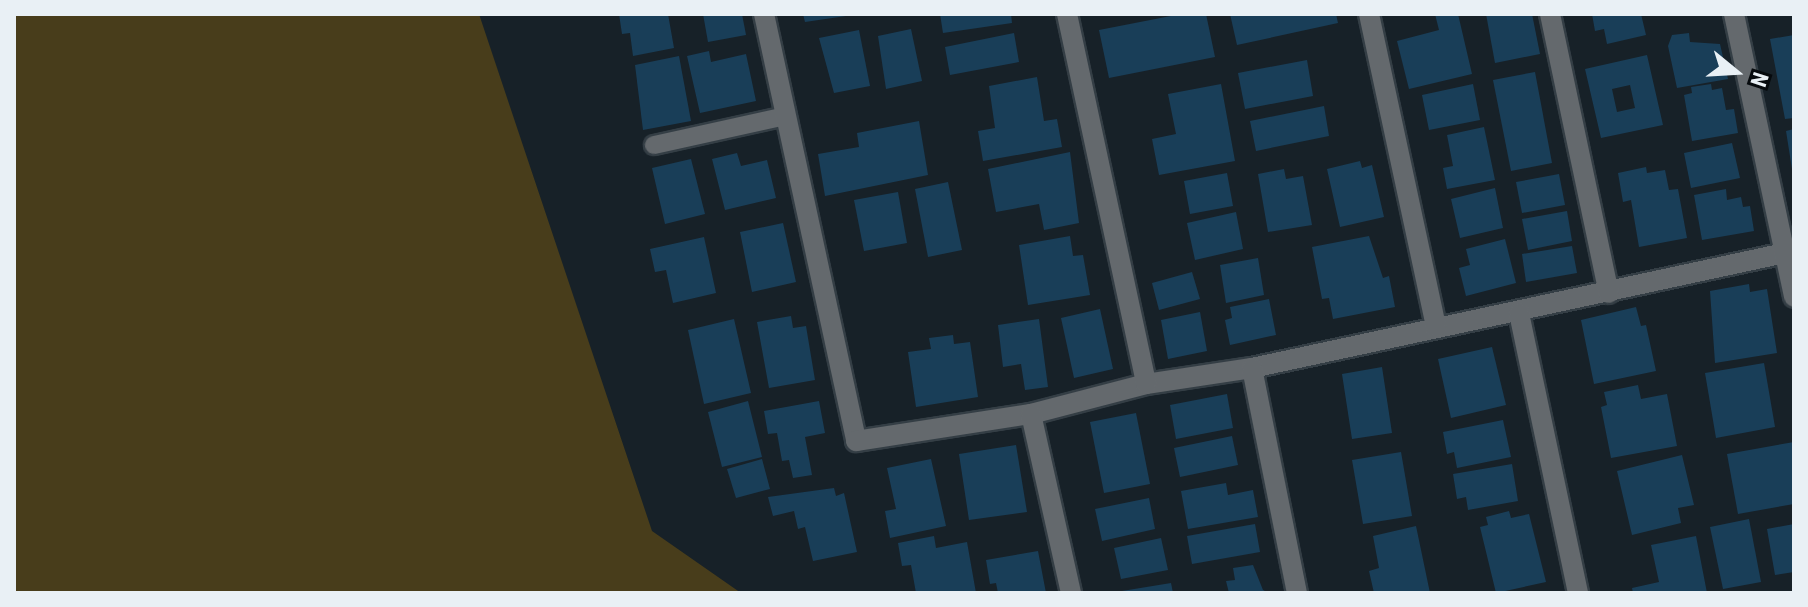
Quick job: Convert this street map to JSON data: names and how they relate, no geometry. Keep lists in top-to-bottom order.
{
  "north": "right"
}
